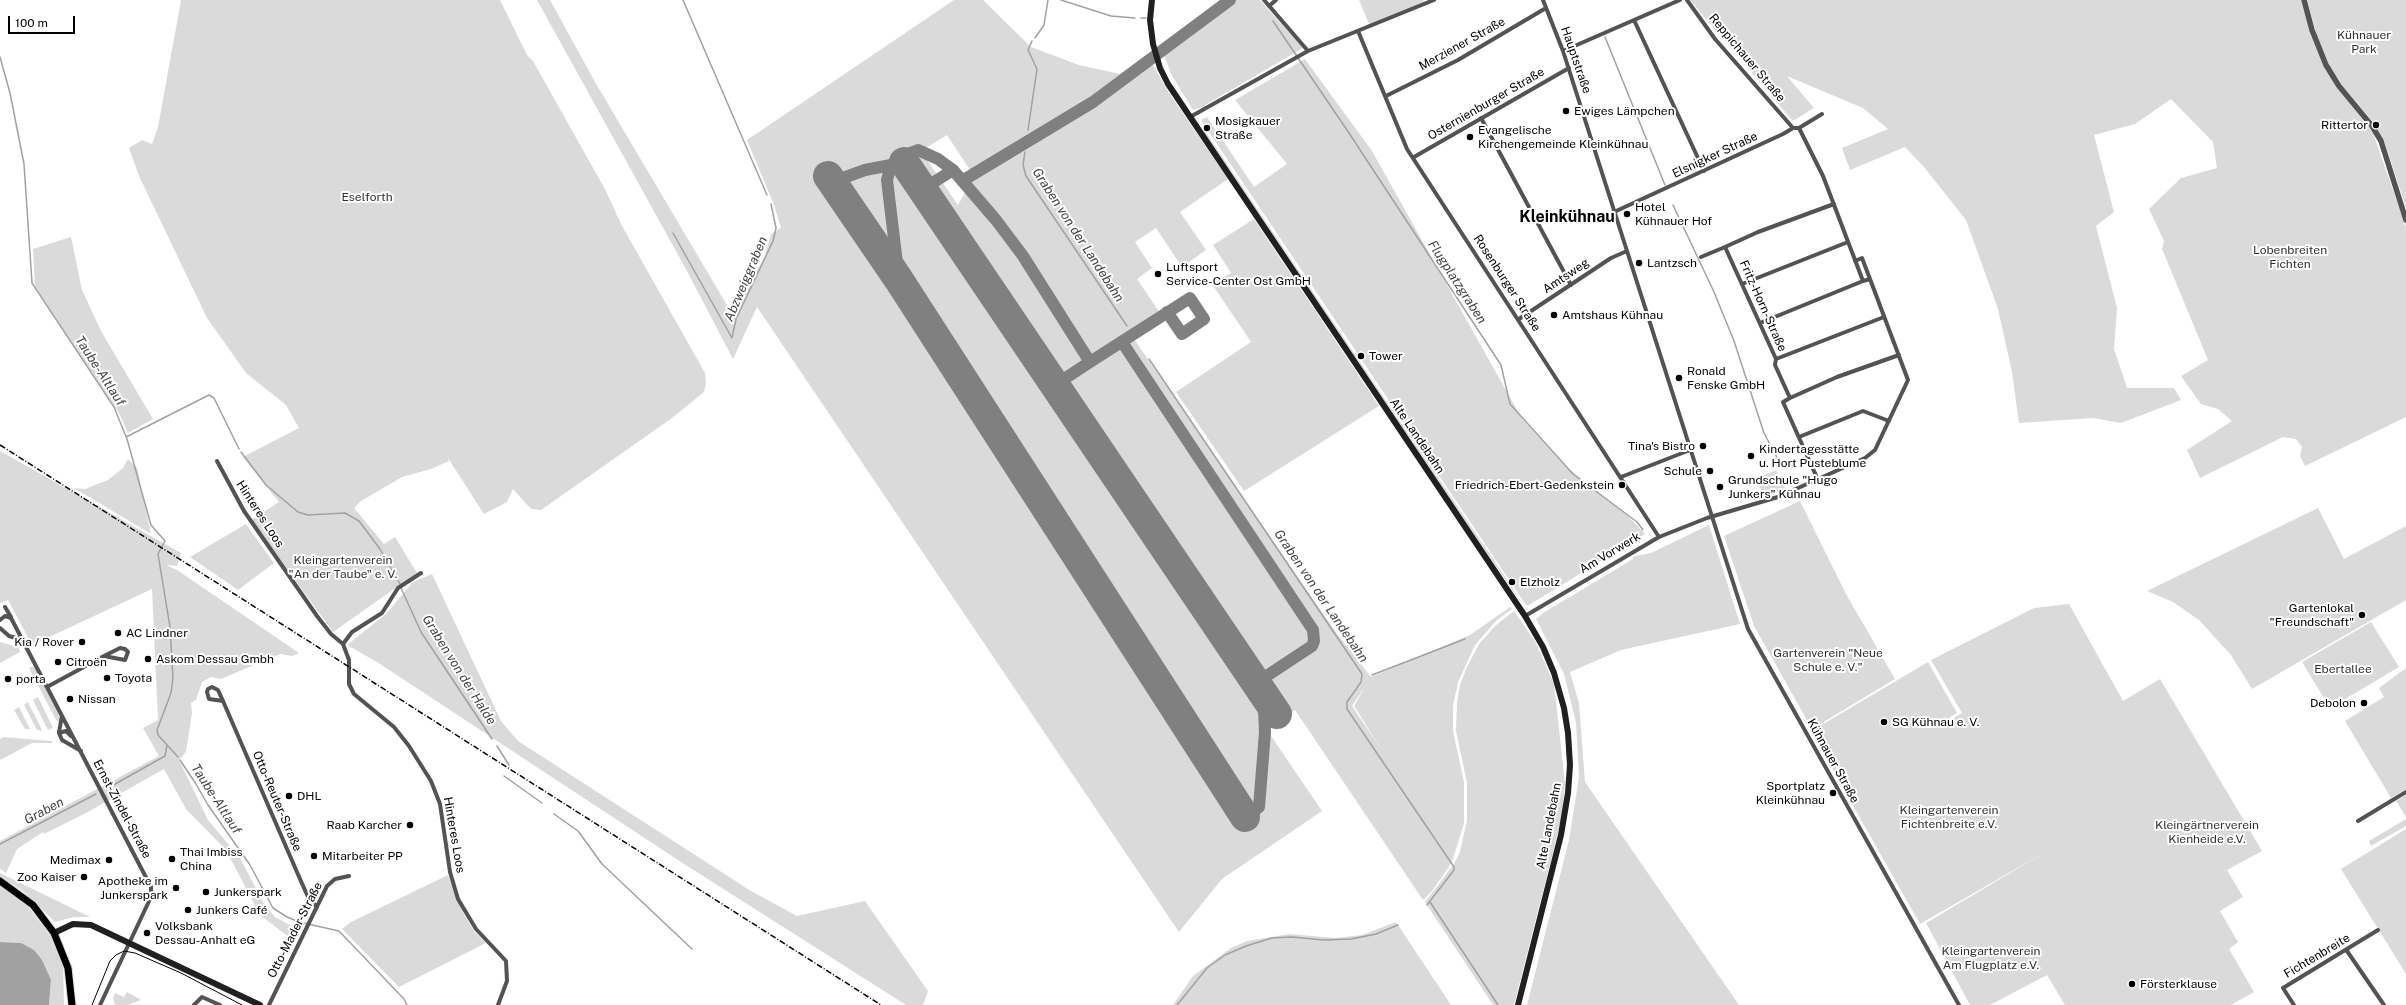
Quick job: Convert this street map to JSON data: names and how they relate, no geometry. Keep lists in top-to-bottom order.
{
  "streets": {
    "main road": ["Alte Landebahn"],
    "street": [
      "Merziener Straße",
      "Reppichauer Straße",
      "Hauptstraße",
      "Osternienburger Straße",
      "Elsnigker Straße",
      "Amtsweg",
      "Rosenburger Straße",
      "Fritz-Horn-Straße",
      "Hinteres Loos",
      "Am Vorwerk",
      "Kühnauer Straße",
      "Otto-Reuter-Straße",
      "Ernst-Zindel-Straße",
      "Otto-Mader-Straße",
      "Fichtenbreite"
    ]
  },
  "crossings": [
    ["Merziener Straße", "Hauptstraße"],
    ["Merziener Straße", "Rosenburger Straße"],
    ["Reppichauer Straße", "Elsnigker Straße"],
    ["Hauptstraße", "Osternienburger Straße"],
    ["Hauptstraße", "Elsnigker Straße"],
    ["Hauptstraße", "Amtsweg"],
    ["Hauptstraße", "Am Vorwerk"],
    ["Hauptstraße", "Kühnauer Straße"],
    ["Osternienburger Straße", "Rosenburger Straße"],
    ["Amtsweg", "Rosenburger Straße"],
    ["Rosenburger Straße", "Am Vorwerk"],
    ["Fritz-Horn-Straße", "Am Vorwerk"],
    ["Alte Landebahn", "Am Vorwerk"],
    ["Am Vorwerk", "Kühnauer Straße"],
    ["Otto-Reuter-Straße", "Otto-Mader-Straße"]
  ],
  "districts": ["Kleinkühnau"],
  "water": [
    "Graben von der Landebahn",
    "Abzweiggraben",
    "Flugplatzgraben",
    "Taube-Altlauf",
    "Graben von der Halde",
    "Graben"
  ],
  "parks": [
    "Kühnauer Park",
    "Eselforth",
    "Lobenbreiten Fichten",
    "Kleingartenverein \"An der Taube\" e. V.",
    "Gartenverein \"Neue Schule e. V.\"",
    "Ebertallee",
    "Kleingartenverein Fichtenbreite e.V.",
    "Kleingärtnerverein Kienheide e.V.",
    "Kleingartenverein Am Flugplatz e.V."
  ],
  "places": [
    "Ewiges Lämpchen",
    "Rittertor",
    "Mosigkauer Straße",
    "Evangelische Kirchengemeinde Kleinkühnau",
    "Hotel Kühnauer Hof",
    "Lantzsch",
    "Luftsport Service-Center Ost GmbH",
    "Amtshaus Kühnau",
    "Tower",
    "Ronald Fenske GmbH",
    "Tina's Bistro",
    "Kindertagesstätte u. Hort Pusteblume",
    "Schule",
    "Friedrich-Ebert-Gedenkstein",
    "Grundschule \"Hugo Junkers\" Kühnau",
    "Elzholz",
    "Gartenlokal \"Freundschaft\"",
    "AC Lindner",
    "Kia / Rover",
    "Askom Dessau Gmbh",
    "Citroën",
    "Toyota",
    "porta",
    "Nissan",
    "Debolon",
    "SG Kühnau e. V.",
    "Sportplatz Kleinkühnau",
    "DHL",
    "Raab Karcher",
    "Mitarbeiter PP",
    "Thai Imbiss China",
    "Medimax",
    "Zoo Kaiser",
    "Apotheke im Junkerspark",
    "Junkerspark",
    "Junkers Café",
    "Volksbank Dessau-Anhalt eG",
    "Försterklause"
  ],
  "scale_bar": "100 m"
}
